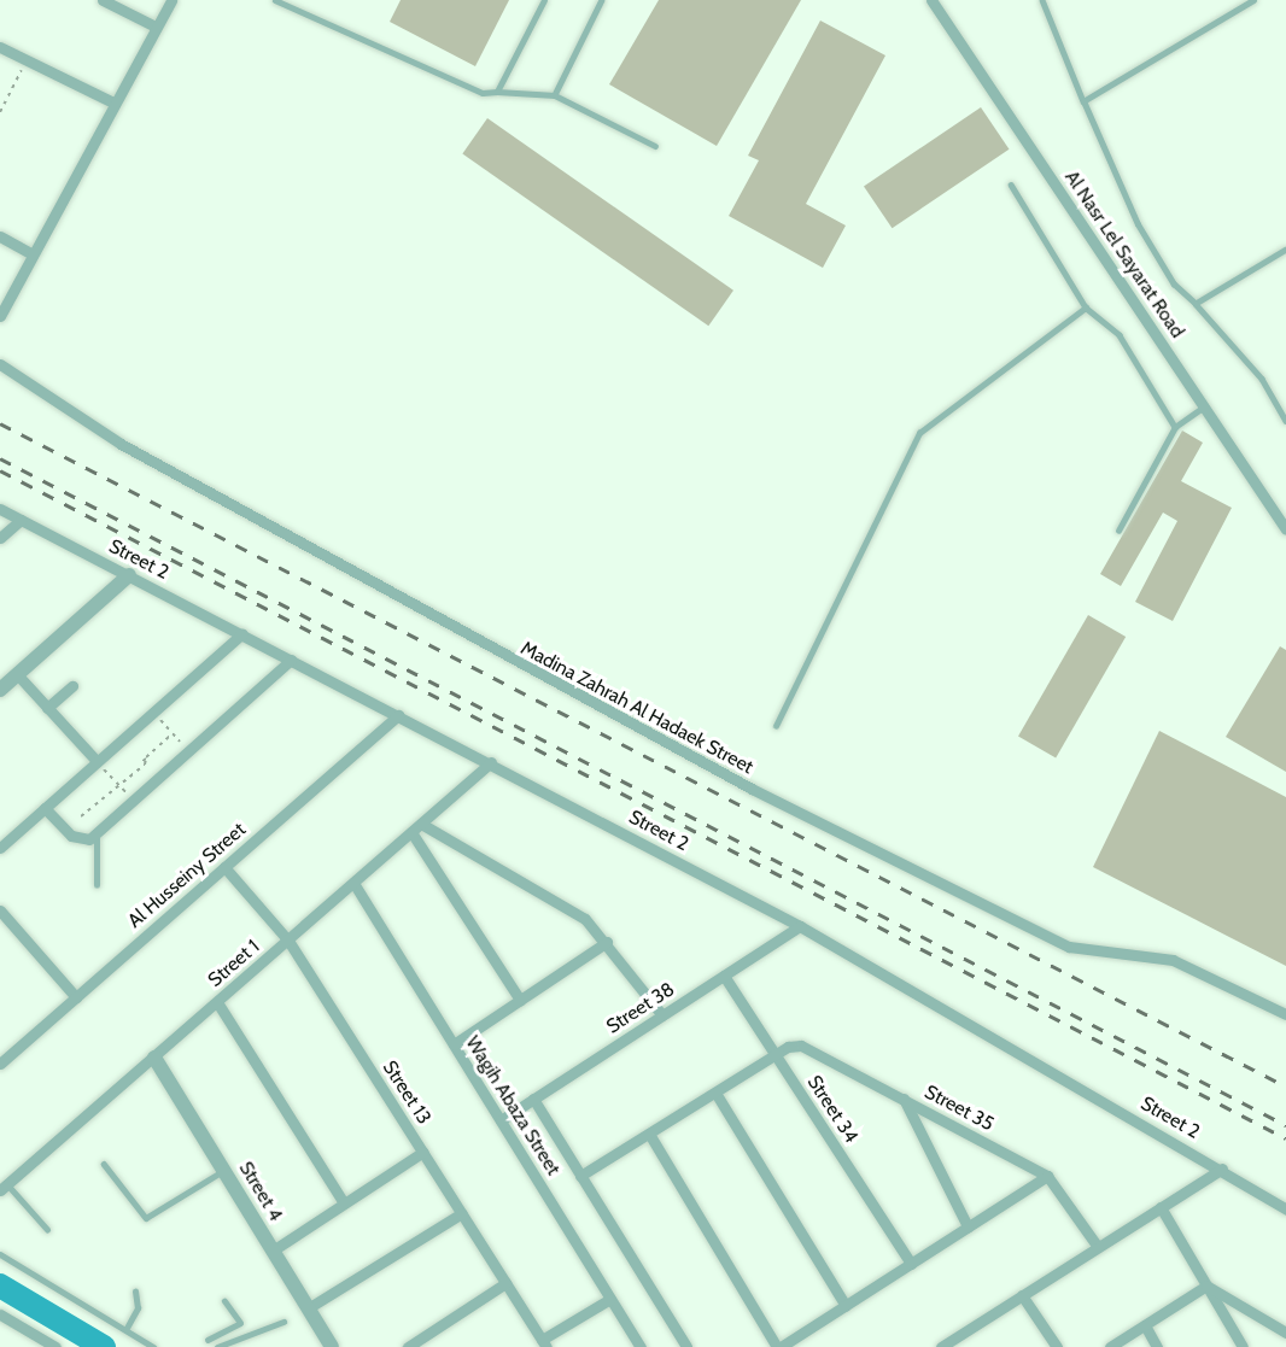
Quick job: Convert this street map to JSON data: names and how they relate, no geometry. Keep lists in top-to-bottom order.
{
  "streets": {
    "street": [
      "Al Nasr Lel Sayarat Road",
      "Street 2",
      "Madina Zahrah Al Hadaek Street",
      "Al Husseiny Street",
      "Street 1",
      "Street 38",
      "Street 13",
      "Wagih Abaza Street",
      "Street 35",
      "Street 34",
      "Street 4"
    ]
  },
  "crossings": [
    ["Street 2", "Al Husseiny Street"],
    ["Street 2", "Street 1"],
    ["Street 2", "Street 38"],
    ["Al Husseiny Street", "Street 13"],
    ["Street 1", "Street 13"],
    ["Street 1", "Wagih Abaza Street"],
    ["Street 1", "Street 4"],
    ["Street 38", "Wagih Abaza Street"],
    ["Street 38", "Street 34"],
    ["Street 35", "Street 34"]
  ]
}
